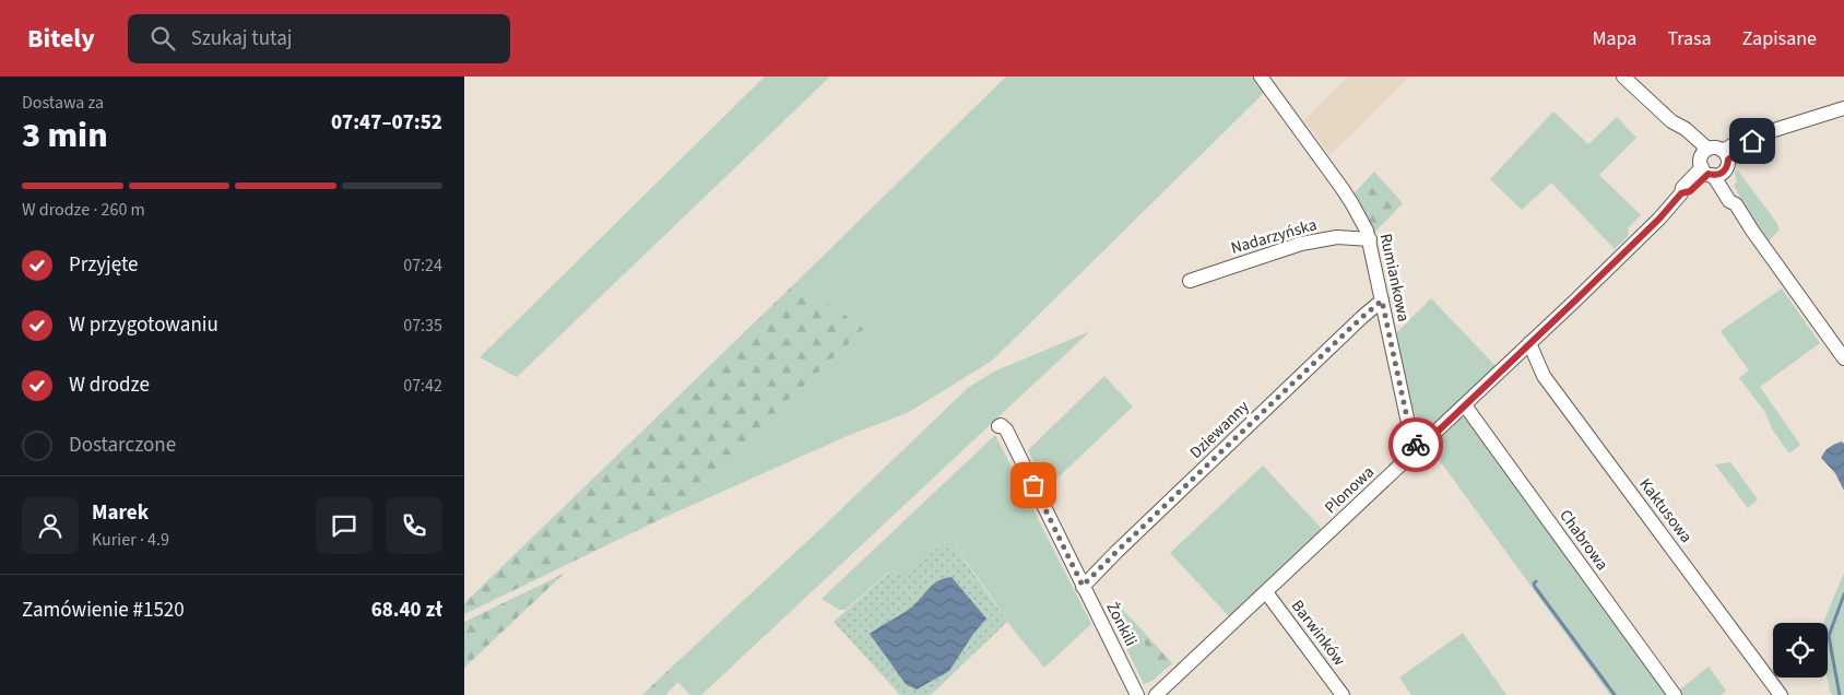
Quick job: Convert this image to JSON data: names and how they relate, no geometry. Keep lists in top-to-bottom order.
{
  "streets": {
    "street": [
      "Nadarzyńska",
      "Rumiankowa",
      "Dziewanny",
      "Plonowa",
      "Kaktusowa",
      "Chabrowa",
      "Żonkili",
      "Barwinków"
    ]
  },
  "crossings": [
    ["Nadarzyńska", "Rumiankowa"],
    ["Rumiankowa", "Dziewanny"],
    ["Rumiankowa", "Plonowa"],
    ["Dziewanny", "Żonkili"],
    ["Plonowa", "Kaktusowa"],
    ["Plonowa", "Chabrowa"],
    ["Plonowa", "Barwinków"]
  ],
  "page": {
    "header": "Bitely",
    "search": "Szukaj tutaj",
    "nav": ["Mapa", "Trasa", "Zapisane"],
    "heading": ["3 min", "Dostawa za", "07:47–07:52"],
    "panel": [
      "Marek",
      "Kurier · 4.9",
      "Zamówienie #1520",
      "68.40 zł"
    ],
    "bar": "W drodze · 260 m",
    "list": [
      ["Przyjęte", "07:24"],
      ["W przygotowaniu", "07:35"],
      ["W drodze", "07:42"],
      "Dostarczone"
    ]
  }
}
